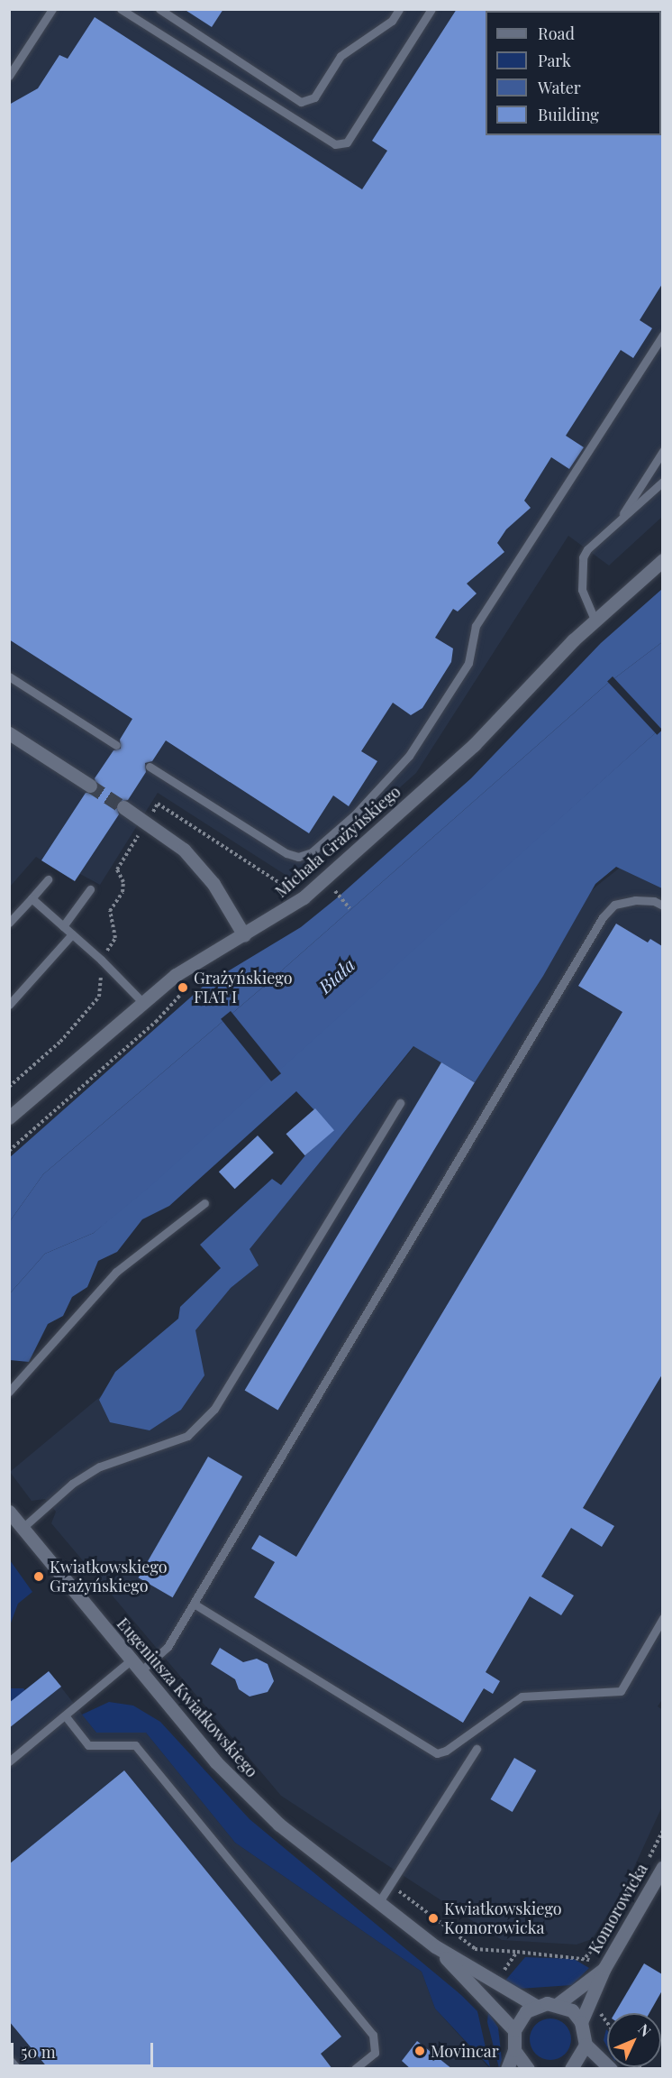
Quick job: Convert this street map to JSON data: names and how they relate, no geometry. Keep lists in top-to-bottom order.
{
  "streets": {
    "street": ["Michała Grażyńskiego", "Eugeniusza Kwiatkowskiego", "Komorowicka"]
  },
  "water": ["Biała"],
  "places": [
    "Grażyńskiego FIAT I",
    "Kwiatkowskiego Grażyńskiego",
    "Kwiatkowskiego Komorowicka",
    "Movincar"
  ],
  "legend": [
    "Road",
    "Park",
    "Water",
    "Building"
  ],
  "scale_bar": "50 m",
  "north": "top right"
}
